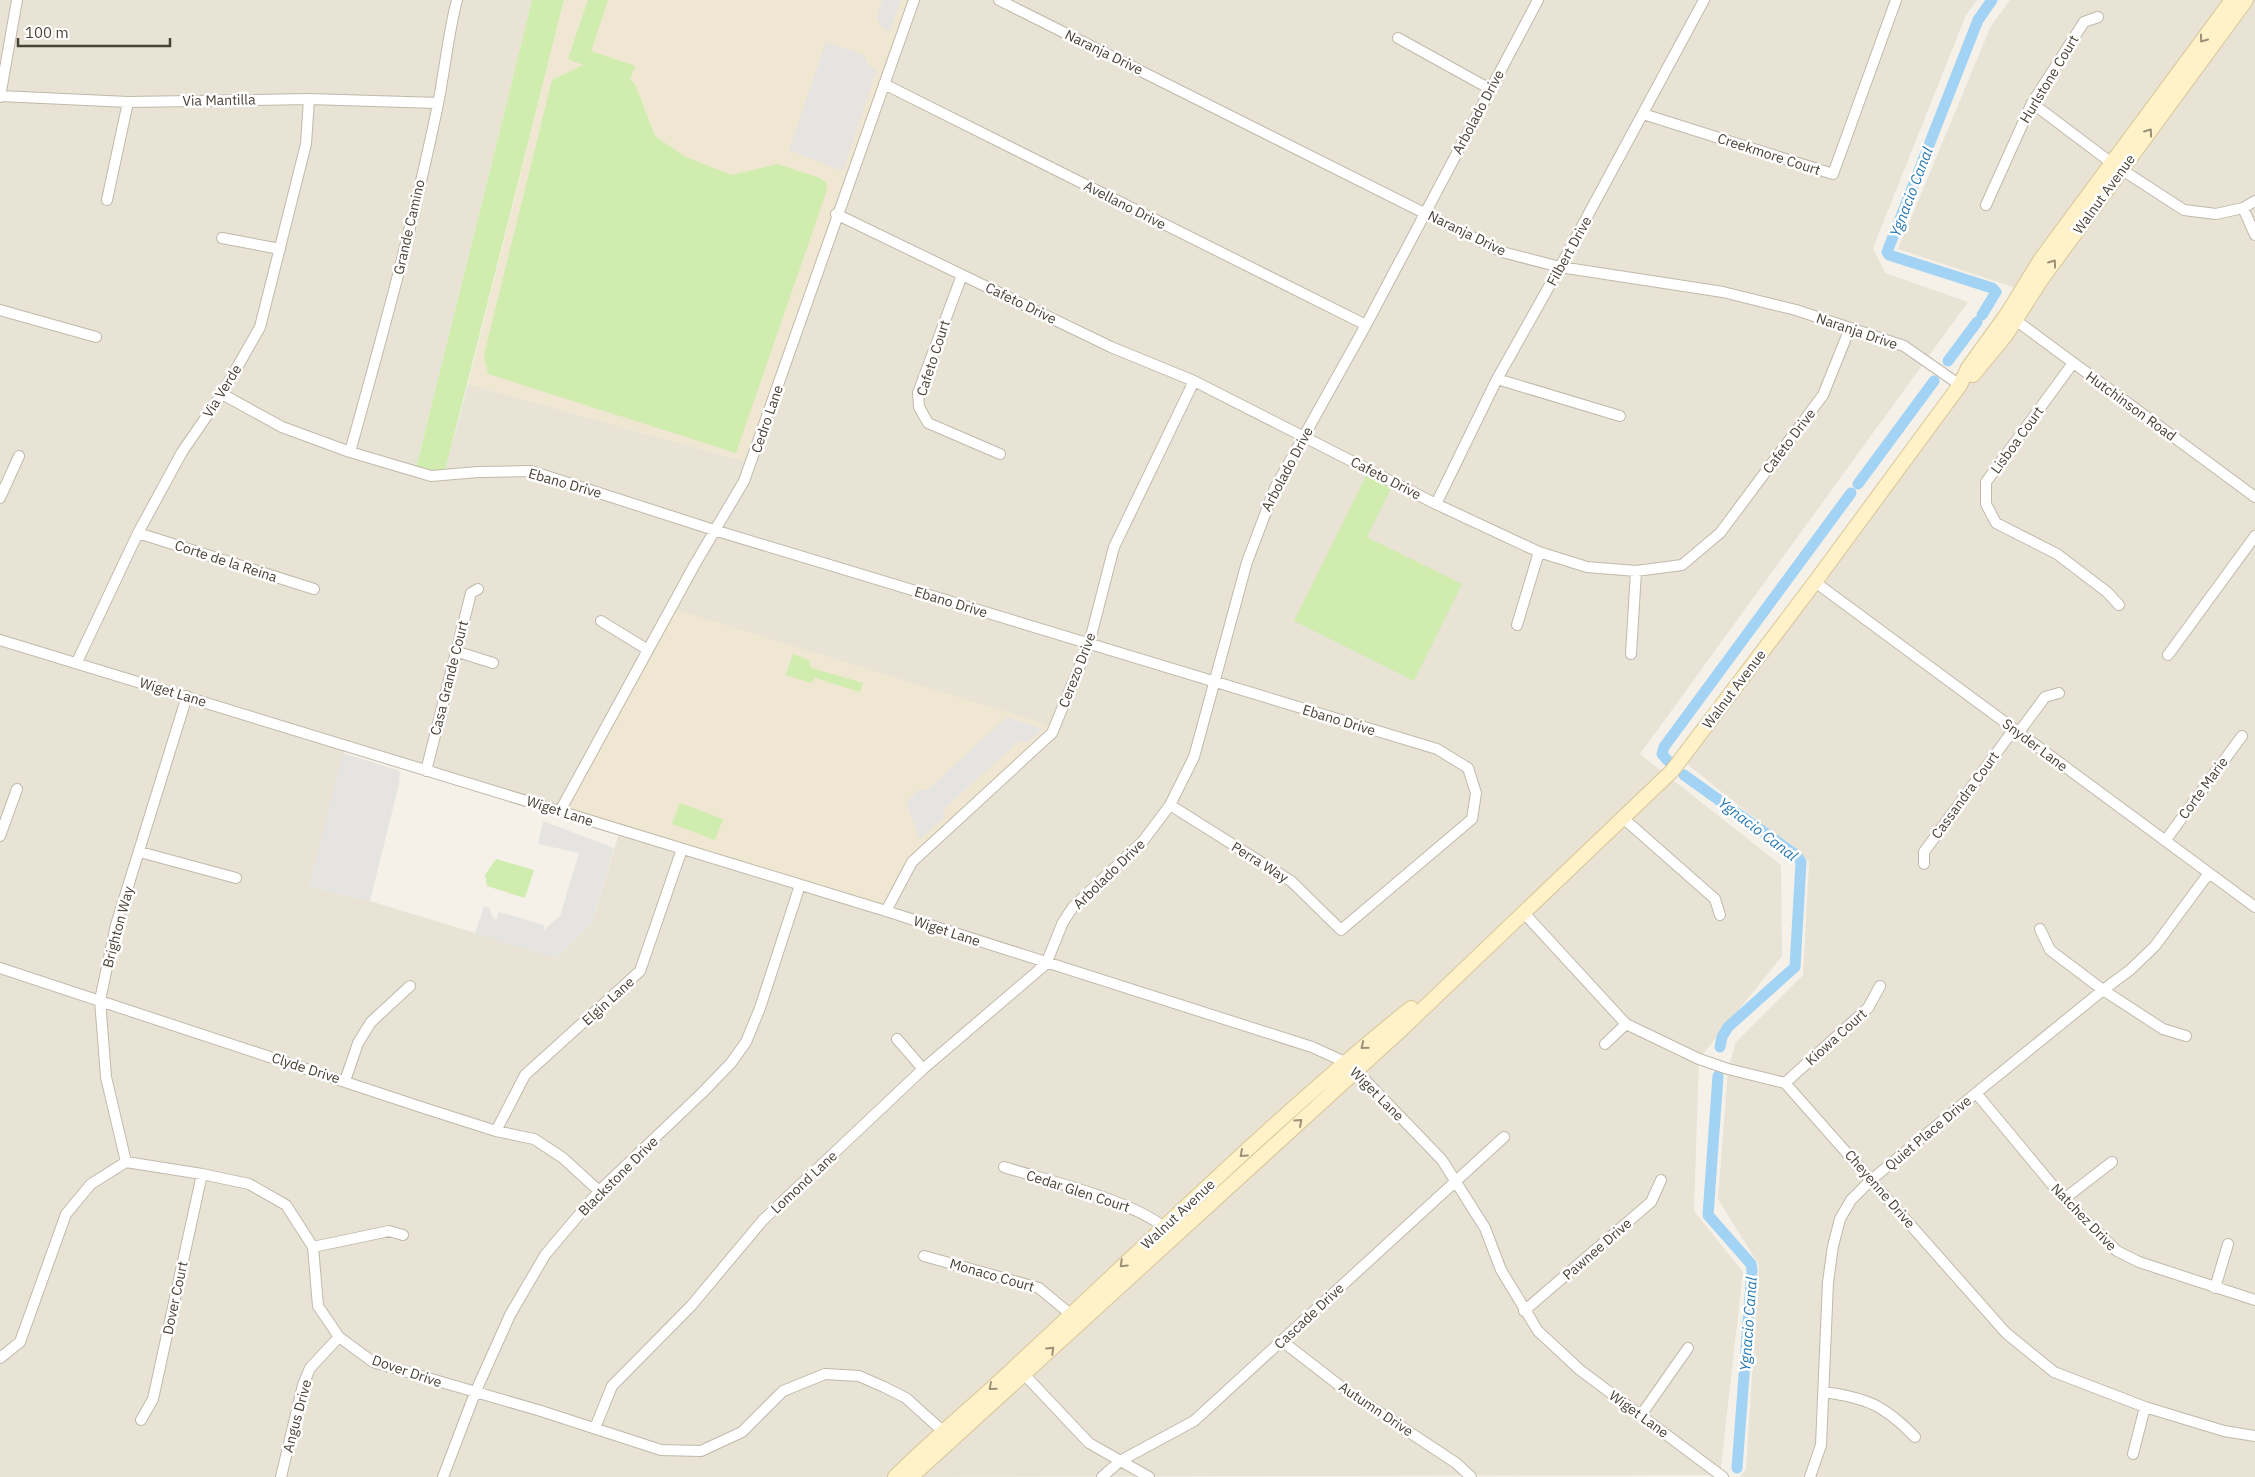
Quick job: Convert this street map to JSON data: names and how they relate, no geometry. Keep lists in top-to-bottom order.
{
  "streets": {
    "street": [
      "Naranja Drive",
      "Hurlstone Court",
      "Via Mantilla",
      "Arbolado Drive",
      "Creekmore Court",
      "Walnut Avenue",
      "Avellano Drive",
      "Grande Camino",
      "Filbert Drive",
      "Cafeto Drive",
      "Cafeto Court",
      "Via Verde",
      "Hutchinson Road",
      "Cedro Lane",
      "Lisboa Court",
      "Ebano Drive",
      "Corte de la Reina",
      "Cerezo Drive",
      "Casa Grande Court",
      "Wiget Lane",
      "Snyder Lane",
      "Corte Marie",
      "Cassandra Court",
      "Perra Way",
      "Brighton Way",
      "Elgin Lane",
      "Kiowa Court",
      "Clyde Drive",
      "Quiet Place Drive",
      "Blackstone Drive",
      "Lomond Lane",
      "Cheyenne Drive",
      "Cedar Glen Court",
      "Natchez Drive",
      "Pawnee Drive",
      "Monaco Court",
      "Dover Court",
      "Cascade Drive",
      "Dover Drive",
      "Autumn Drive",
      "Angus Drive"
    ]
  },
  "crossings": [
    ["Naranja Drive", "Arbolado Drive"],
    ["Naranja Drive", "Walnut Avenue"],
    ["Naranja Drive", "Filbert Drive"],
    ["Naranja Drive", "Cafeto Drive"],
    ["Via Mantilla", "Grande Camino"],
    ["Via Mantilla", "Via Verde"],
    ["Arbolado Drive", "Avellano Drive"],
    ["Arbolado Drive", "Cafeto Drive"],
    ["Arbolado Drive", "Ebano Drive"],
    ["Arbolado Drive", "Wiget Lane"],
    ["Arbolado Drive", "Perra Way"],
    ["Arbolado Drive", "Lomond Lane"],
    ["Creekmore Court", "Filbert Drive"],
    ["Walnut Avenue", "Hutchinson Road"],
    ["Walnut Avenue", "Wiget Lane"],
    ["Walnut Avenue", "Snyder Lane"],
    ["Walnut Avenue", "Cedar Glen Court"],
    ["Walnut Avenue", "Monaco Court"],
    ["Walnut Avenue", "Dover Drive"],
    ["Avellano Drive", "Cedro Lane"],
    ["Grande Camino", "Ebano Drive"],
    ["Filbert Drive", "Cafeto Drive"],
    ["Cafeto Drive", "Cafeto Court"],
    ["Cafeto Drive", "Cedro Lane"],
    ["Cafeto Drive", "Cerezo Drive"],
    ["Via Verde", "Ebano Drive"],
    ["Via Verde", "Corte de la Reina"],
    ["Via Verde", "Wiget Lane"],
    ["Hutchinson Road", "Lisboa Court"],
    ["Cedro Lane", "Ebano Drive"],
    ["Cedro Lane", "Wiget Lane"],
    ["Ebano Drive", "Cerezo Drive"],
    ["Ebano Drive", "Perra Way"],
    ["Cerezo Drive", "Wiget Lane"],
    ["Casa Grande Court", "Wiget Lane"],
    ["Wiget Lane", "Brighton Way"],
    ["Wiget Lane", "Elgin Lane"],
    ["Wiget Lane", "Blackstone Drive"],
    ["Wiget Lane", "Lomond Lane"],
    ["Wiget Lane", "Pawnee Drive"],
    ["Wiget Lane", "Cascade Drive"],
    ["Snyder Lane", "Corte Marie"],
    ["Snyder Lane", "Cassandra Court"],
    ["Snyder Lane", "Quiet Place Drive"],
    ["Brighton Way", "Clyde Drive"],
    ["Brighton Way", "Dover Drive"],
    ["Elgin Lane", "Clyde Drive"],
    ["Kiowa Court", "Cheyenne Drive"],
    ["Clyde Drive", "Blackstone Drive"],
    ["Quiet Place Drive", "Cheyenne Drive"],
    ["Quiet Place Drive", "Natchez Drive"],
    ["Blackstone Drive", "Dover Drive"],
    ["Lomond Lane", "Dover Drive"],
    ["Dover Court", "Dover Drive"],
    ["Cascade Drive", "Autumn Drive"],
    ["Dover Drive", "Angus Drive"]
  ],
  "water": ["Ygnacio Canal"],
  "scale_bar": "100 m"
}
